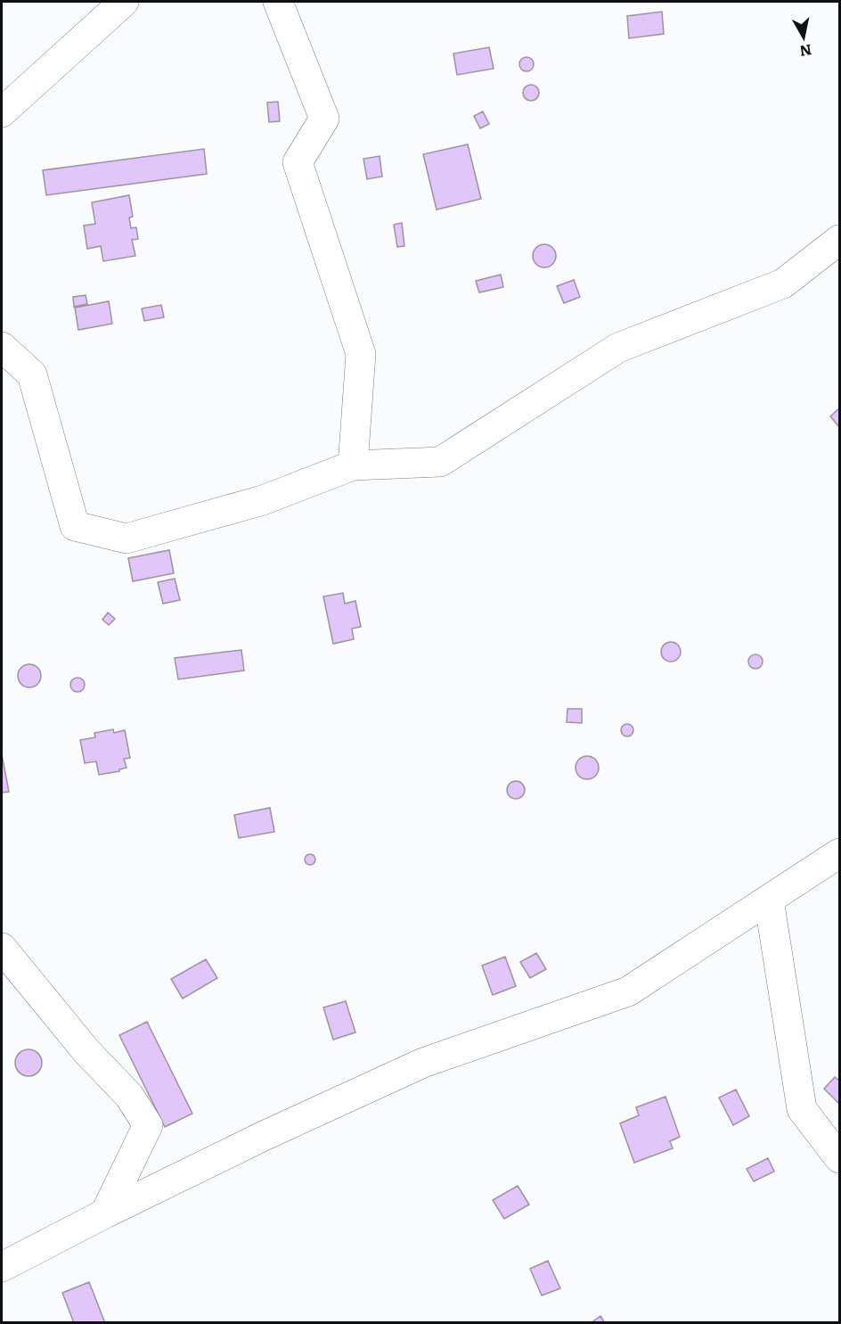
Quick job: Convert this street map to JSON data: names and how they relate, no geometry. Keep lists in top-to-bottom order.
{
  "north": "bottom"
}
